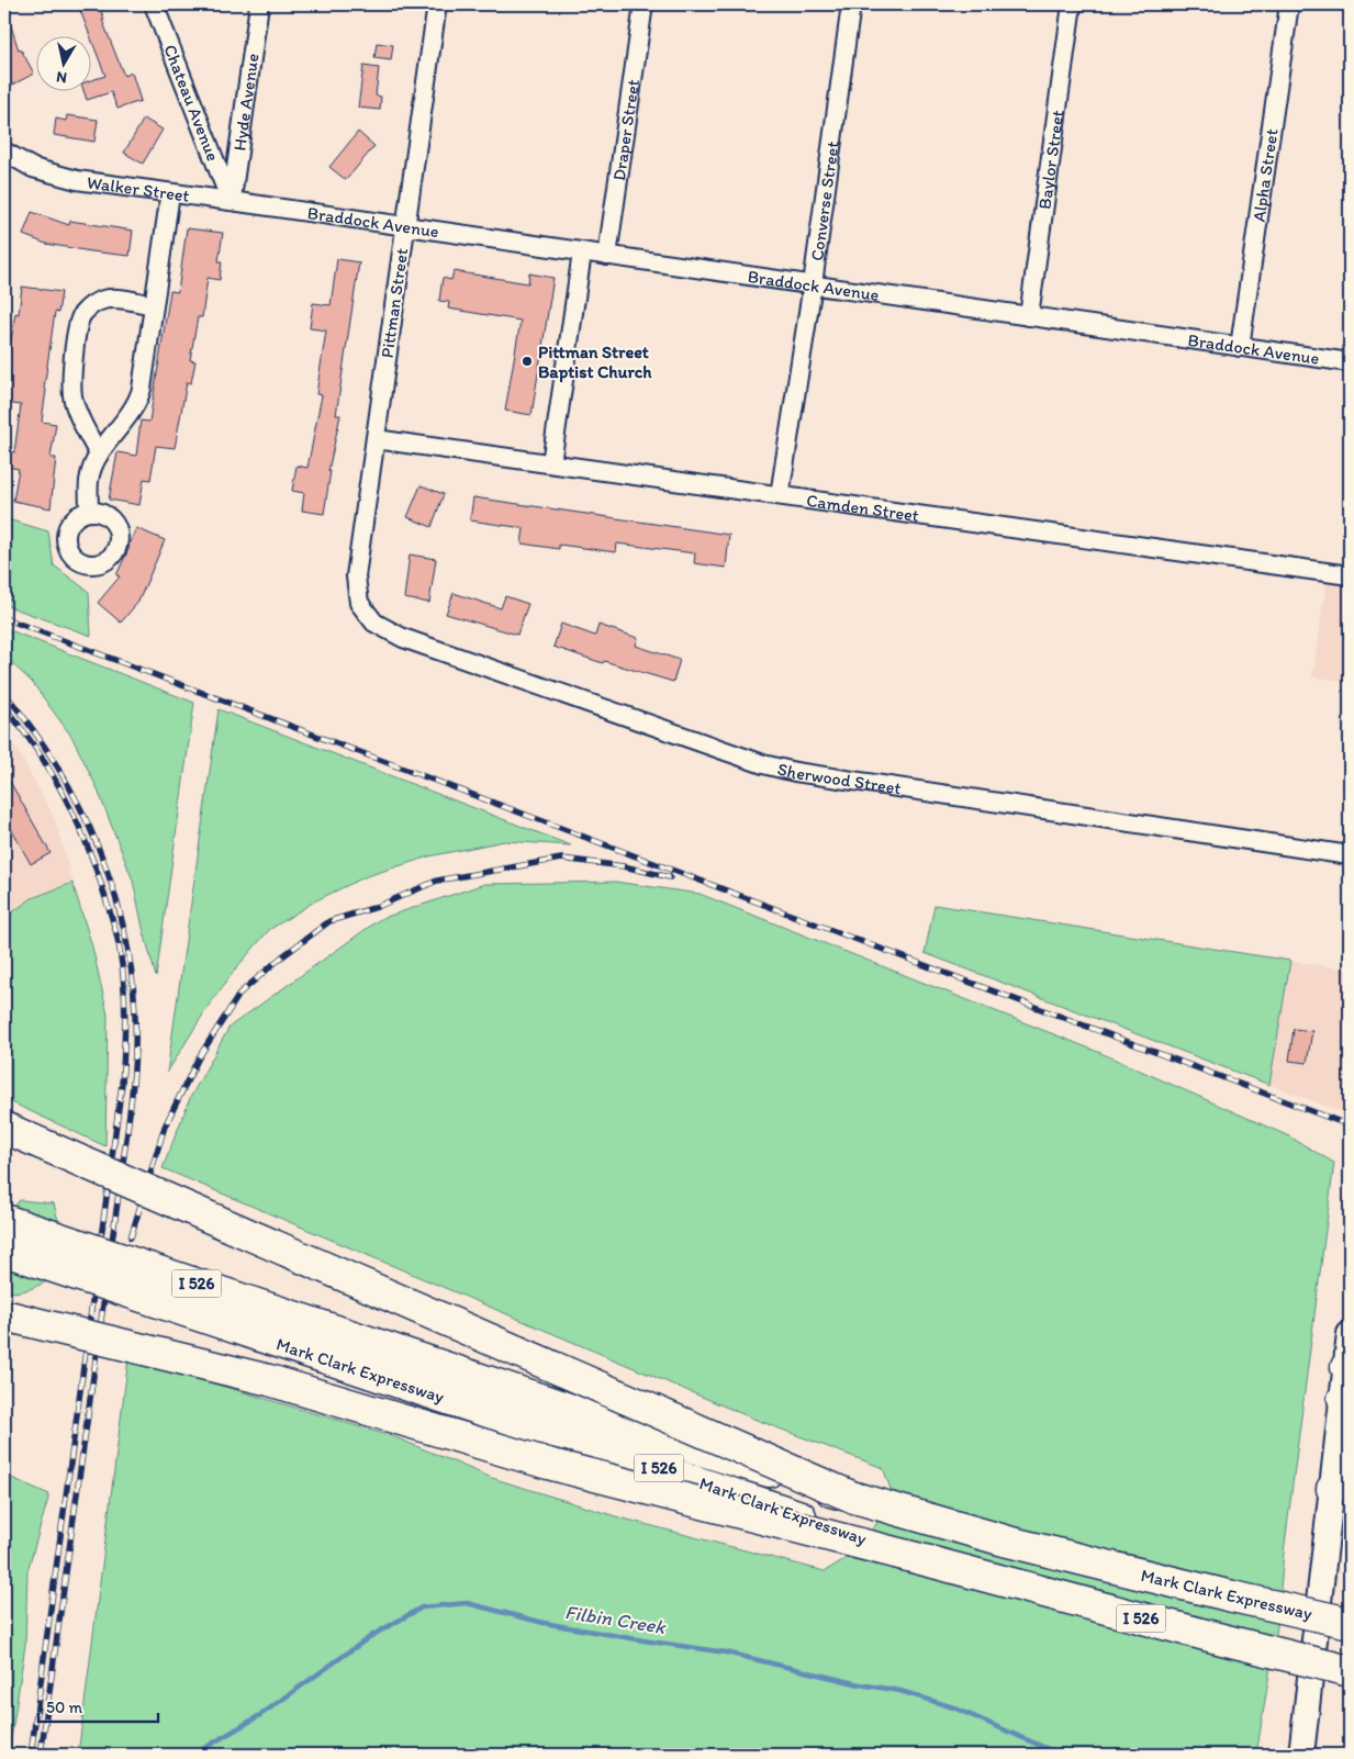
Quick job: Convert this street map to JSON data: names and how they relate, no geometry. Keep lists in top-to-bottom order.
{
  "streets": {
    "highway": ["I 526", "Mark Clark Expressway"],
    "street": [
      "Chateau Avenue",
      "Hyde Avenue",
      "Draper Street",
      "Baylor Street",
      "Alpha Street",
      "Walker Street",
      "Converse Street",
      "Braddock Avenue",
      "Pittman Street",
      "Camden Street",
      "Sherwood Street"
    ]
  },
  "crossings": [
    ["Chateau Avenue", "Hyde Avenue"],
    ["Chateau Avenue", "Walker Street"],
    ["Hyde Avenue", "Walker Street"],
    ["Draper Street", "Braddock Avenue"],
    ["Baylor Street", "Braddock Avenue"],
    ["Alpha Street", "Braddock Avenue"],
    ["Walker Street", "Braddock Avenue"],
    ["Converse Street", "Braddock Avenue"],
    ["Converse Street", "Camden Street"],
    ["Braddock Avenue", "Pittman Street"],
    ["Pittman Street", "Camden Street"],
    ["Pittman Street", "Sherwood Street"]
  ],
  "water": ["Filbin Creek"],
  "places": ["Pittman Street Baptist Church"],
  "scale_bar": "50 m",
  "north": "bottom"
}
